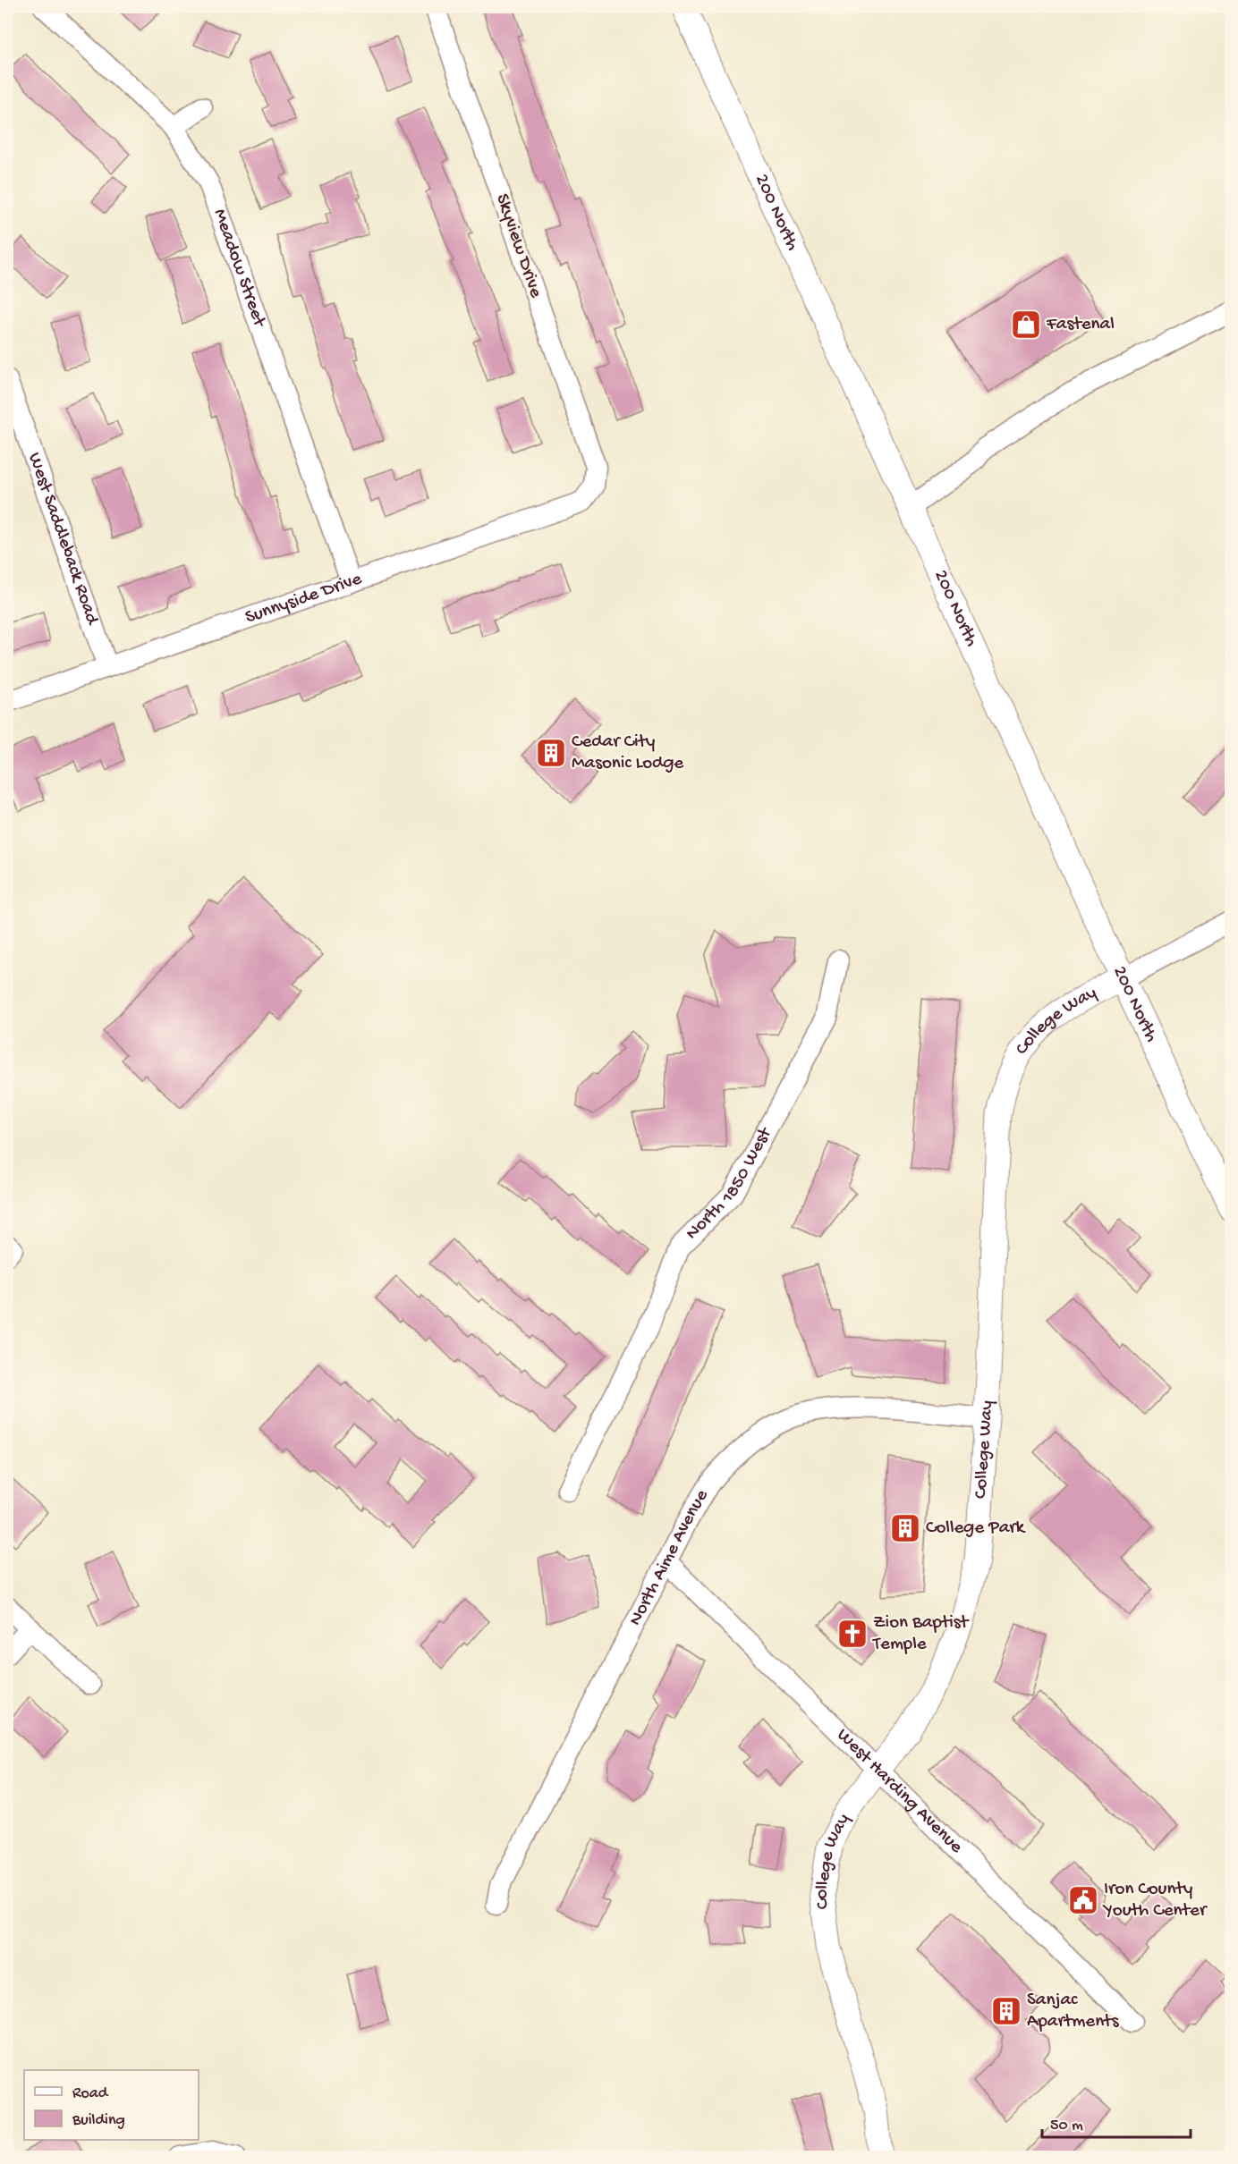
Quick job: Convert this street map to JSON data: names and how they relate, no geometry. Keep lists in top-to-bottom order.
{
  "streets": {
    "main road": ["200 North", "College Way"],
    "street": [
      "Skyview Drive",
      "Meadow Street",
      "West Saddleback Road",
      "Sunnyside Drive",
      "North 1850 West",
      "North Aime Avenue",
      "West Harding Avenue"
    ]
  },
  "crossings": [
    ["200 North", "College Way"],
    ["Skyview Drive", "Sunnyside Drive"],
    ["Meadow Street", "Sunnyside Drive"],
    ["West Saddleback Road", "Sunnyside Drive"],
    ["College Way", "North Aime Avenue"],
    ["College Way", "West Harding Avenue"],
    ["North Aime Avenue", "West Harding Avenue"]
  ],
  "places": {
    "shop": ["Fastenal"],
    "building": ["Cedar City Masonic Lodge", "College Park", "Sanjac Apartments"],
    "church": ["Zion Baptist Temple"],
    "public building": ["Iron County Youth Center"]
  },
  "legend": ["Road", "Building"],
  "scale_bar": "50 m"
}
